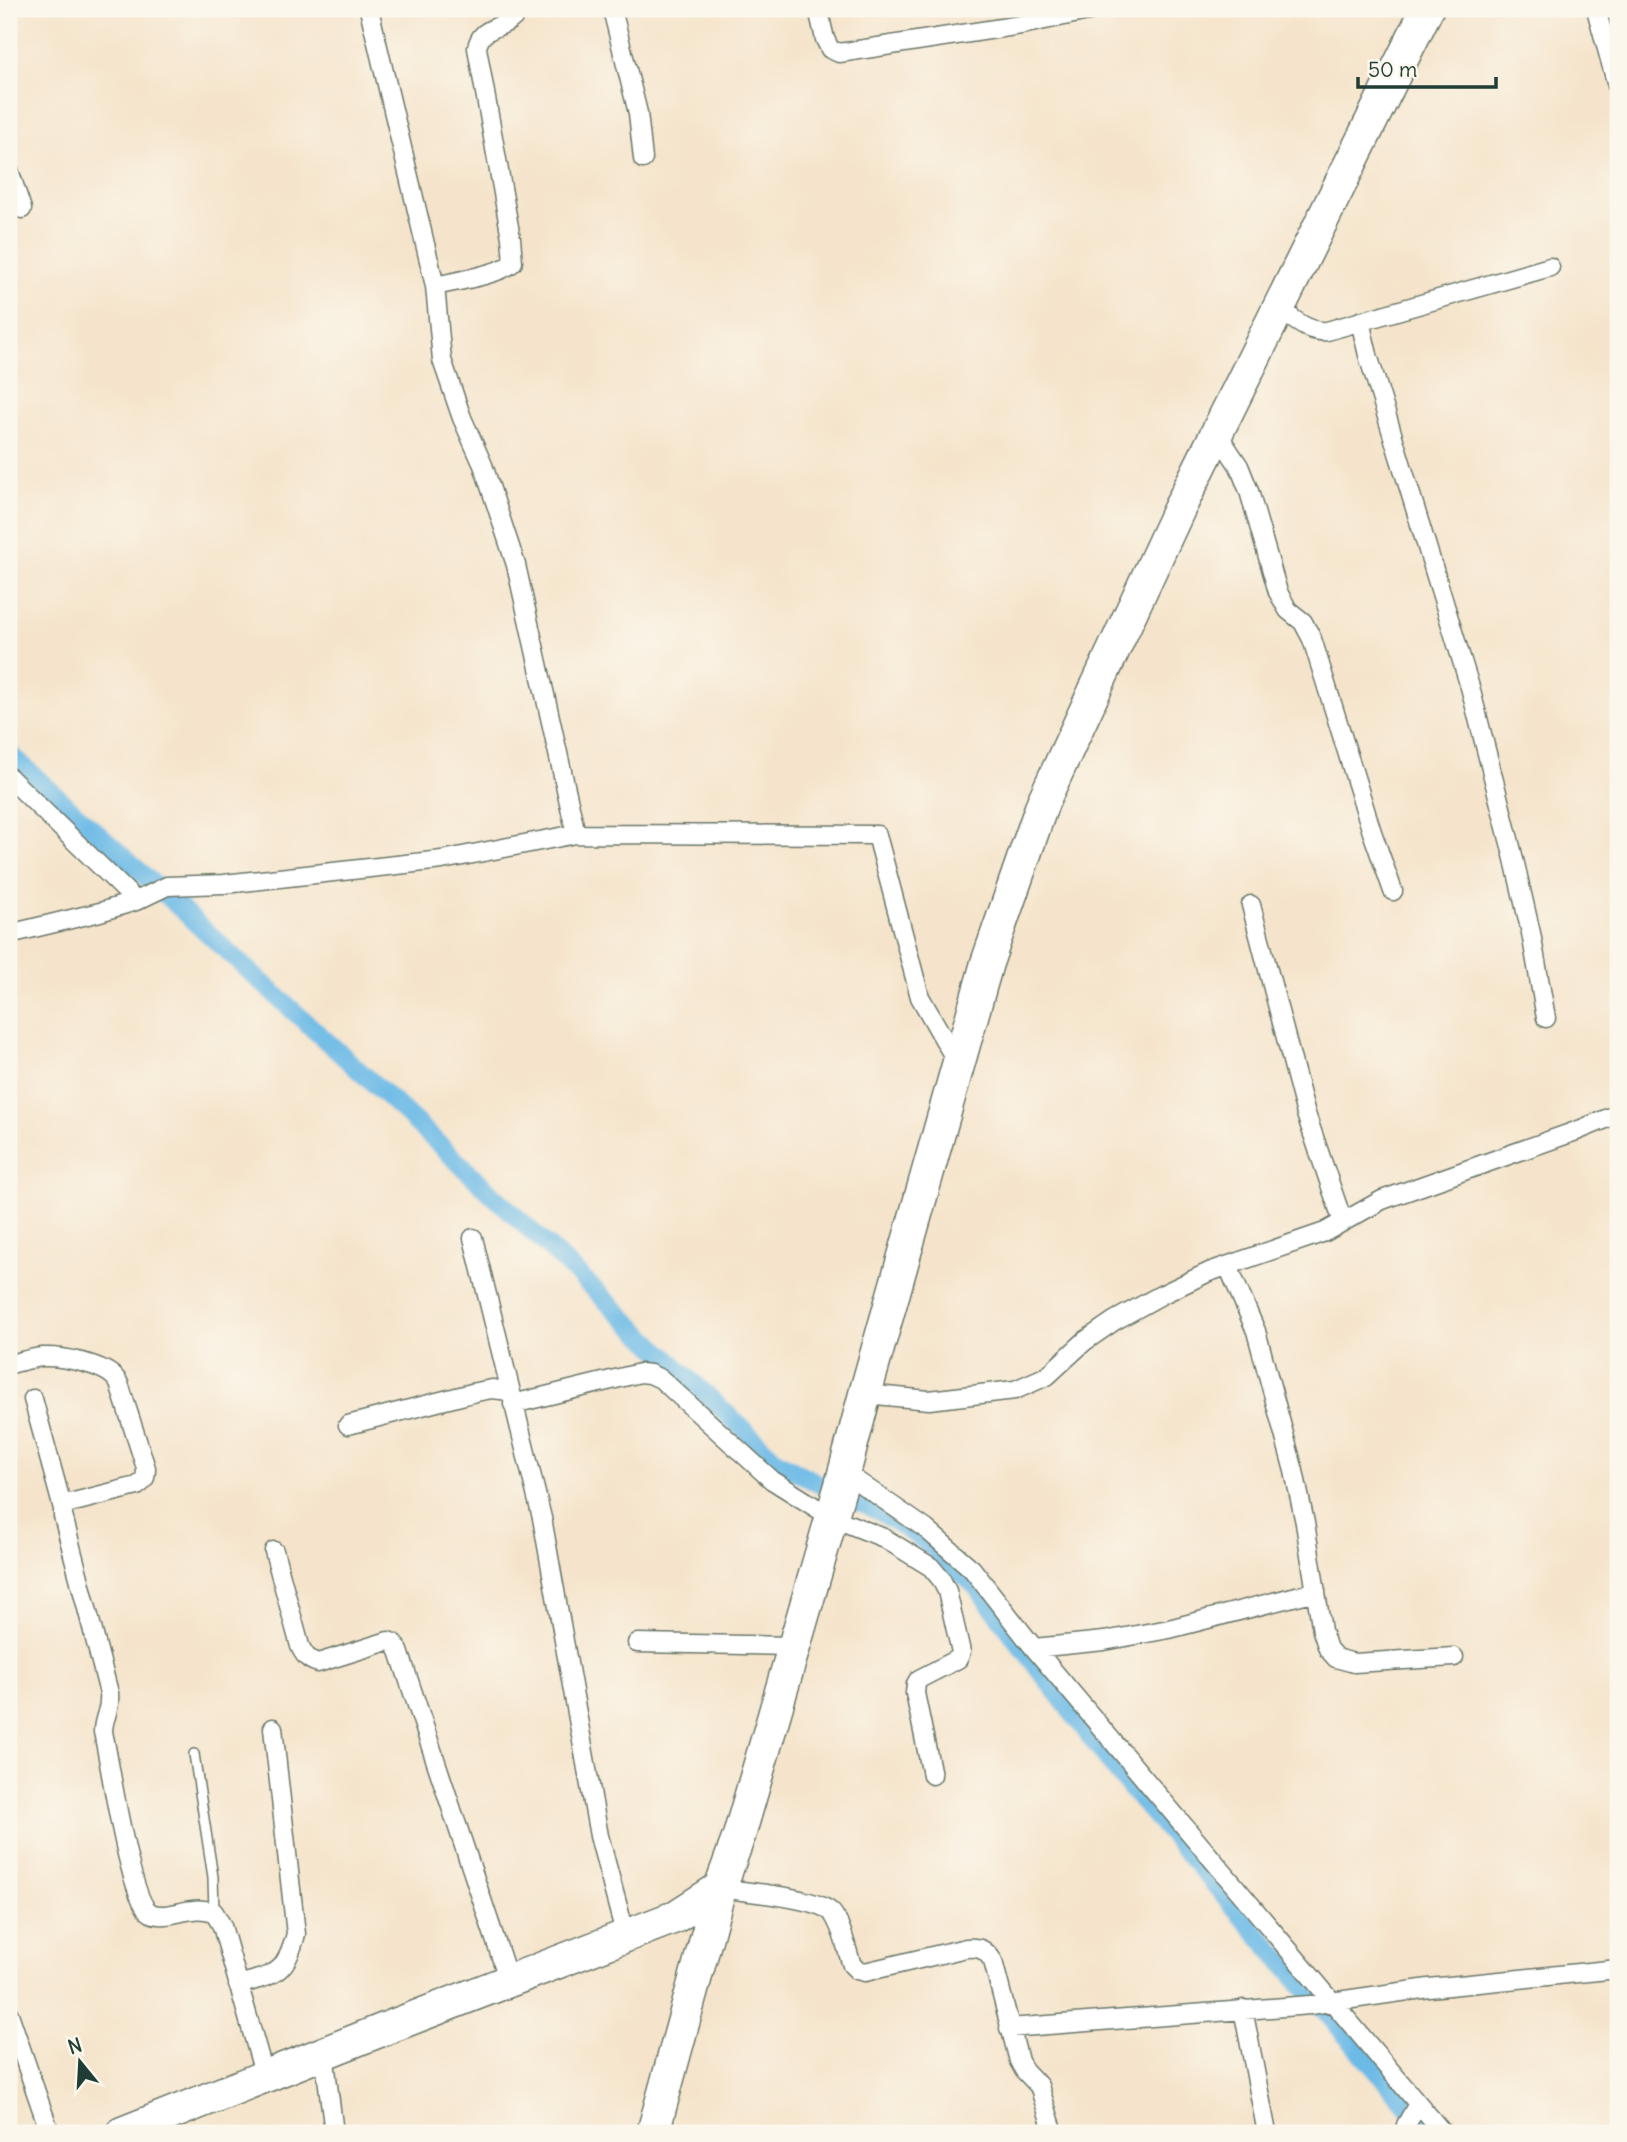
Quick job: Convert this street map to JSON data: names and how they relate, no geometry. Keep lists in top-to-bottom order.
{
  "scale_bar": "50 m",
  "north": "top"
}
